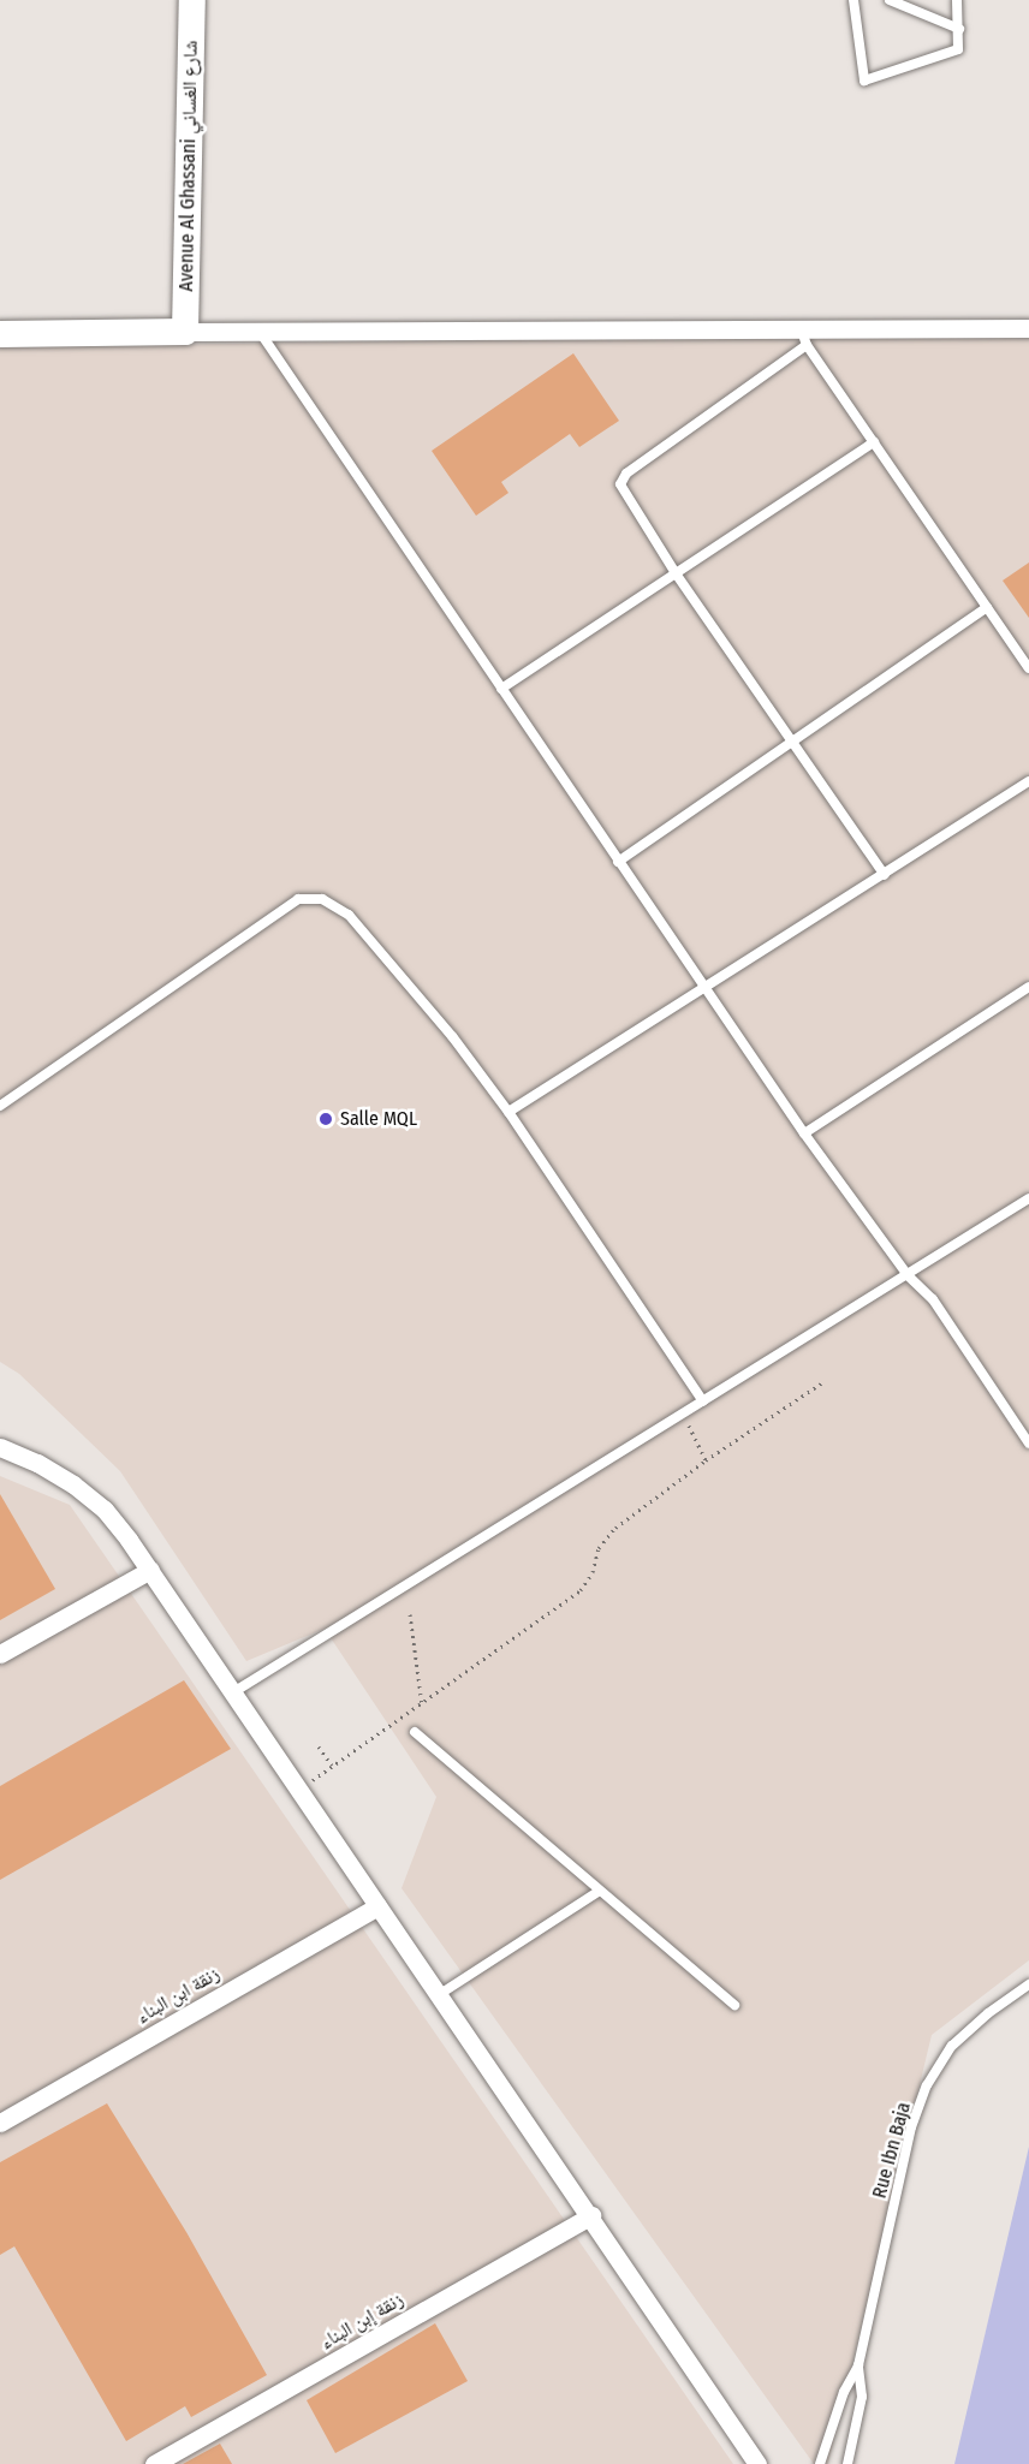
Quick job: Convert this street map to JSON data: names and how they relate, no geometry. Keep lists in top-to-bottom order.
{
  "streets": {
    "street": ["Avenue Al Ghassani شارع الغساني", "زنقة ابن البناء", "زنقة إبن البناء"],
    "lane": ["Rue Ibn Baja"]
  },
  "places": ["Salle MQL"]
}
